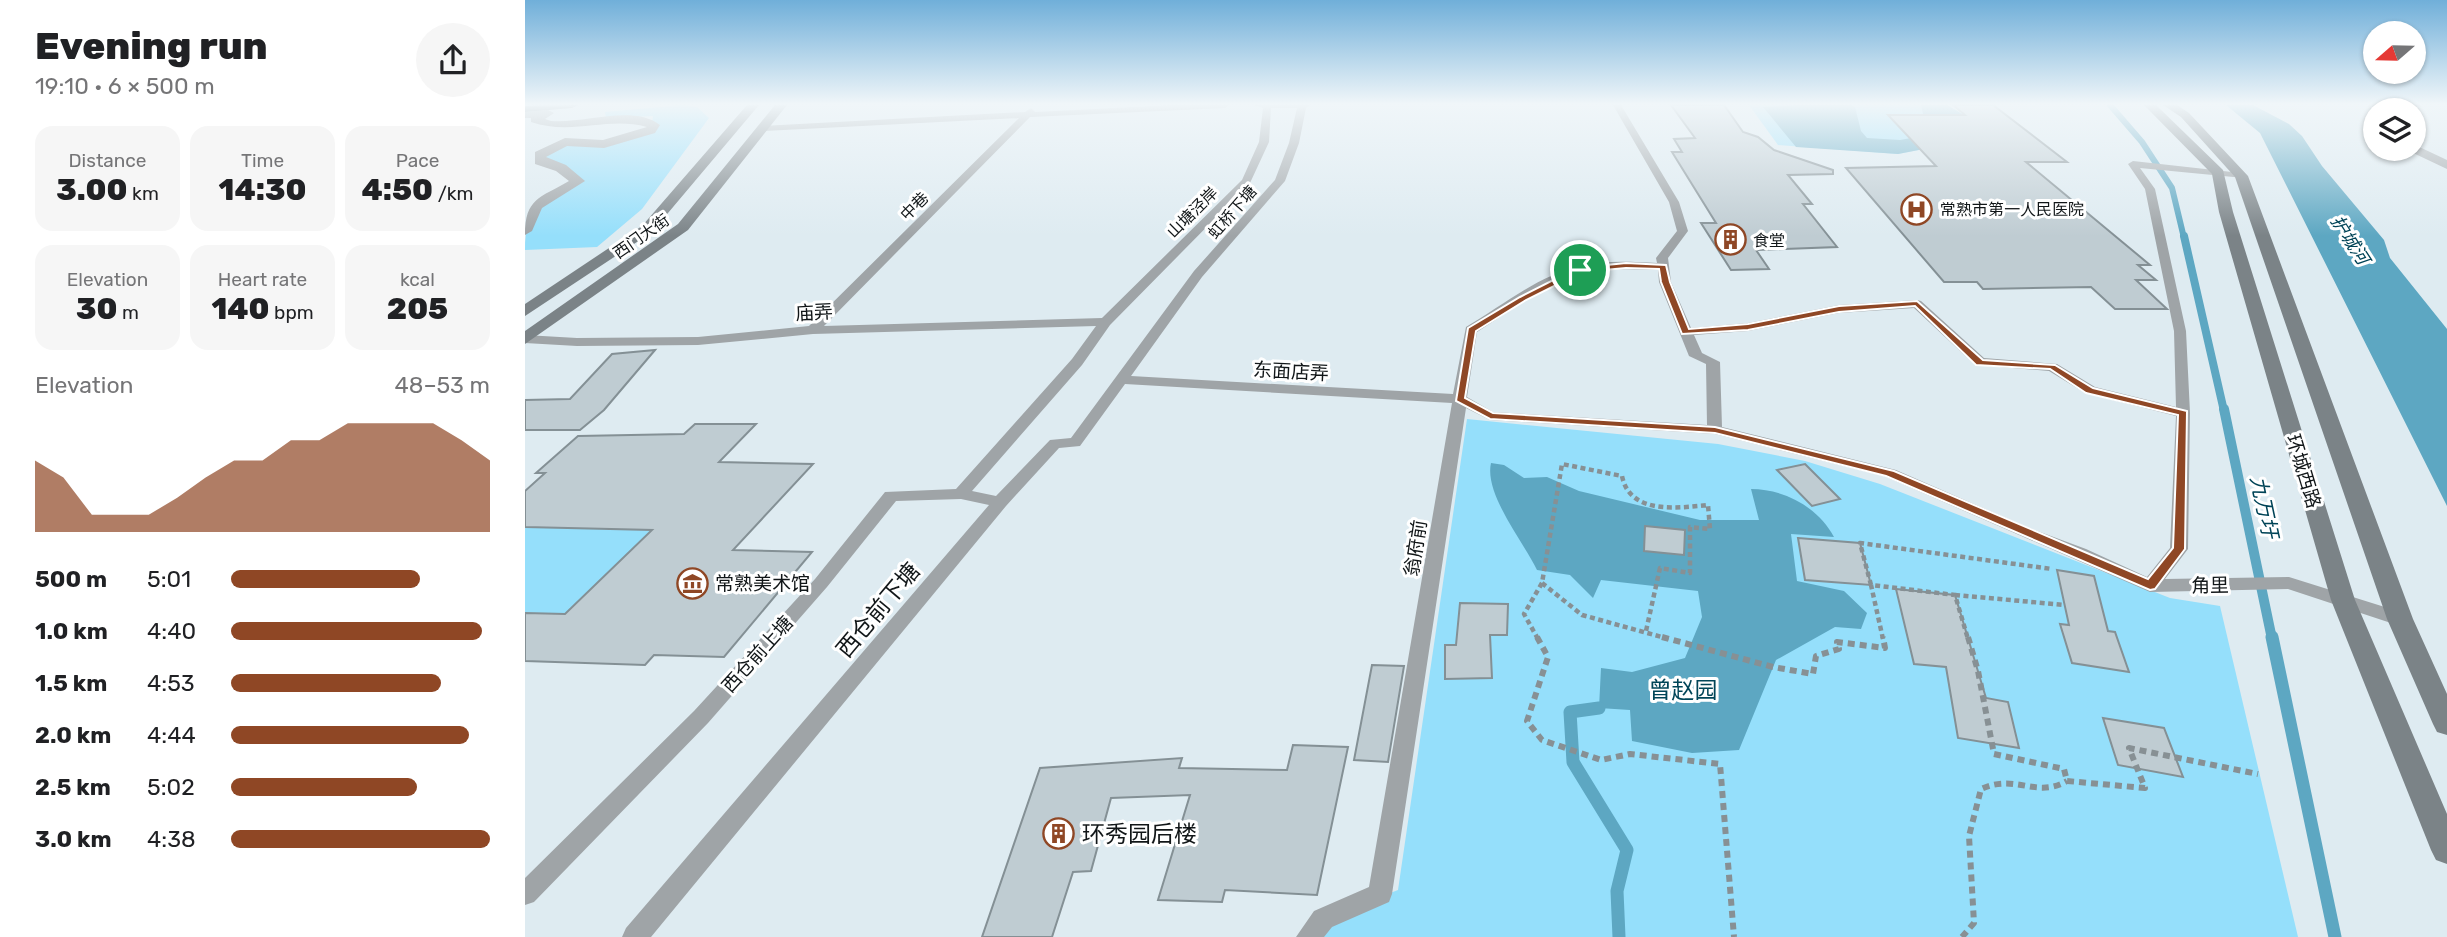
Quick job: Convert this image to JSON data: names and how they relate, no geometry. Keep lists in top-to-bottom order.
{
  "streets": {
    "main road": ["西门大街", "环城西路"],
    "lane": [
      "中巷",
      "山塘泾岸",
      "虹桥下塘",
      "庙弄",
      "东面店弄",
      "翁府前",
      "角里",
      "西仓前下塘",
      "西仓前上塘"
    ]
  },
  "crossings": [
    ["中巷", "庙弄"],
    ["山塘泾岸", "庙弄"],
    ["虹桥下塘", "西仓前下塘"],
    ["西门大街", "庙弄"],
    ["东面店弄", "翁府前"],
    ["东面店弄", "角里"],
    ["东面店弄", "西仓前下塘"],
    ["环城西路", "角里"],
    ["翁府前", "角里"],
    ["西仓前下塘", "西仓前上塘"]
  ],
  "water": ["护城河", "九万圩"],
  "parks": ["曾赵园"],
  "places": {
    "hospital": ["常熟市第一人民医院"],
    "building": ["食堂", "环秀园后楼"],
    "museum": ["常熟美术馆"]
  },
  "north": "left",
  "page": {
    "heading": ["Evening run", "19:10 · 6 × 500 m"],
    "stats": [
      ["Distance", "3.00 km"],
      ["Time", "14:30"],
      ["Pace", "4:50 /km"],
      ["Elevation", "30 m"],
      ["Heart rate", "140 bpm"],
      ["kcal", "205"]
    ],
    "chart": ["Elevation", "48–53 m"],
    "list": [
      {
        "name": "500 m",
        "note": "5:01"
      },
      {
        "name": "1.0 km",
        "note": "4:40"
      },
      {
        "name": "1.5 km",
        "note": "4:53"
      },
      {
        "name": "2.0 km",
        "note": "4:44"
      },
      {
        "name": "2.5 km",
        "note": "5:02"
      },
      {
        "name": "3.0 km",
        "note": "4:38"
      }
    ]
  }
}
